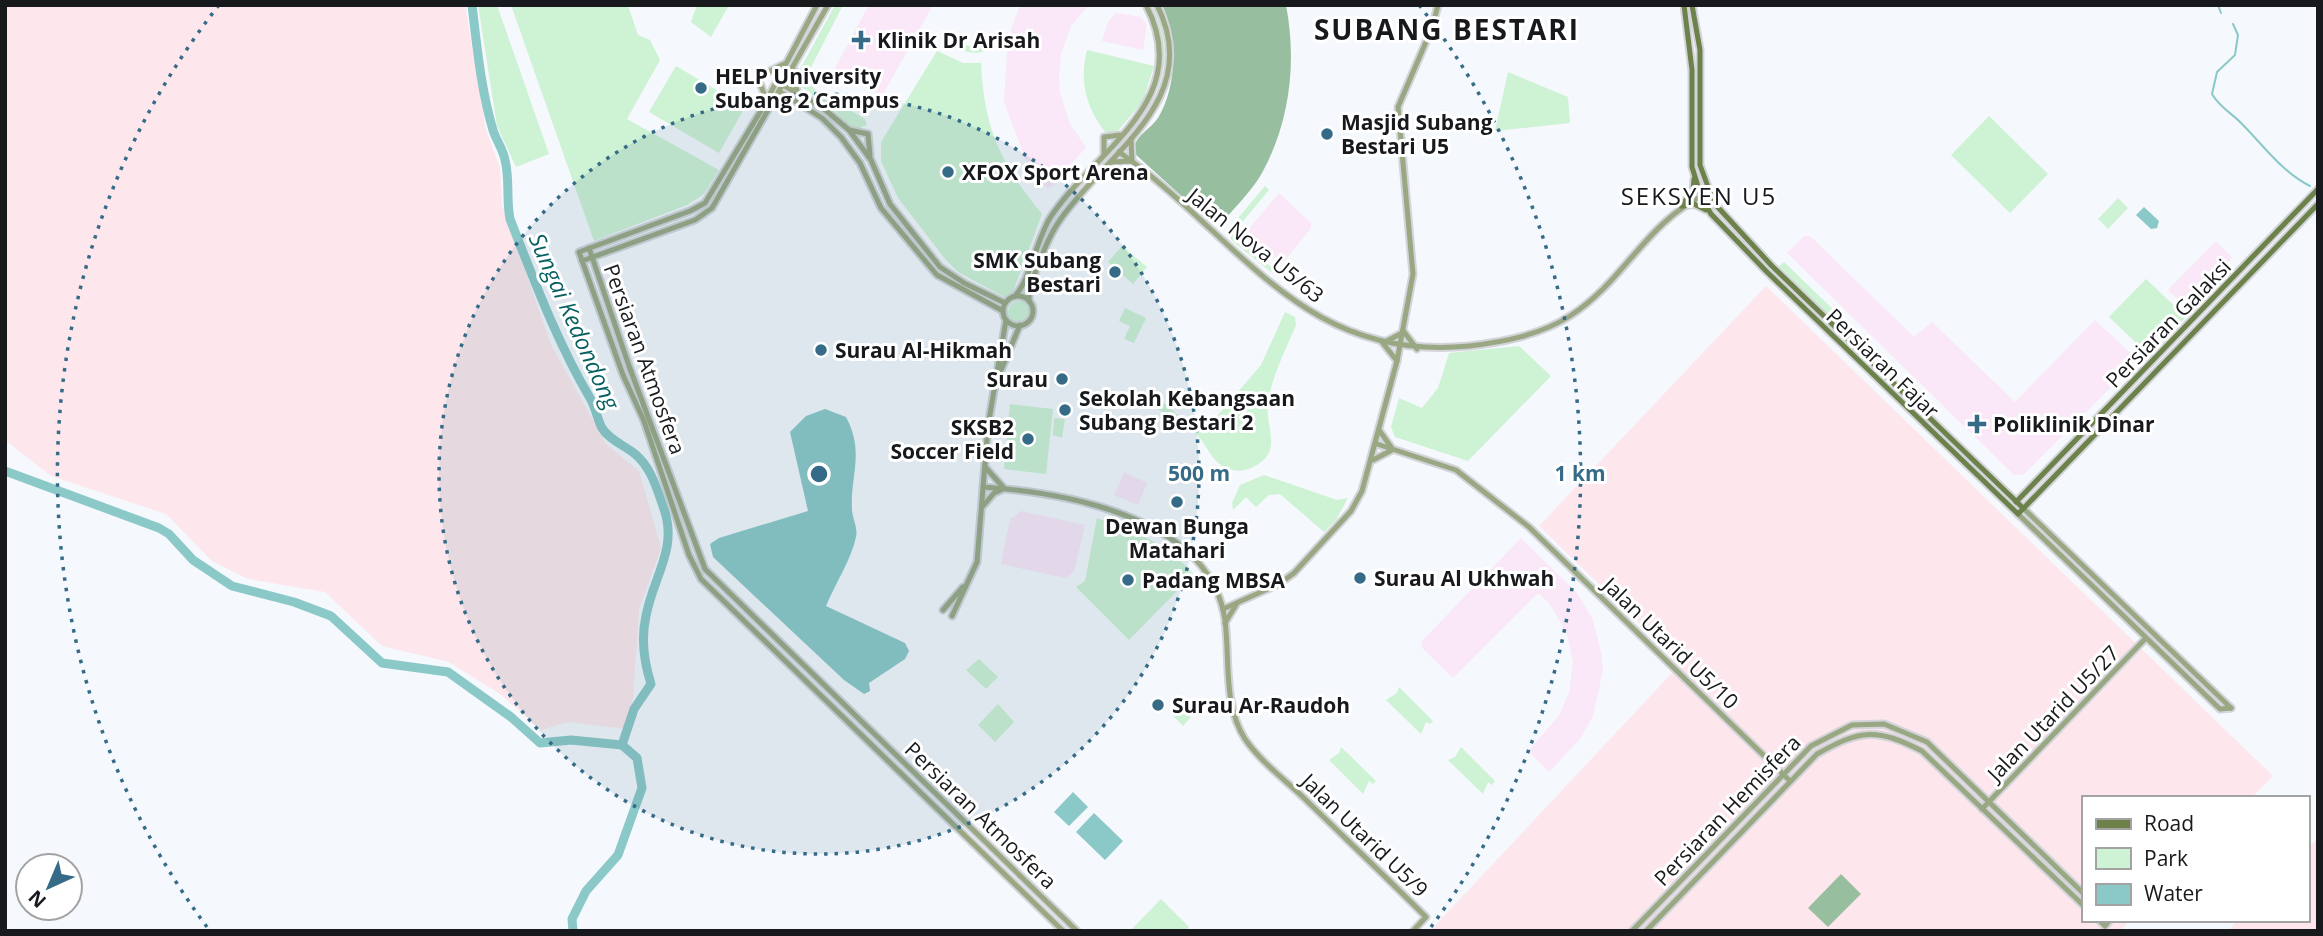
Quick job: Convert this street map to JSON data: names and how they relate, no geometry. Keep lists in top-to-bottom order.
{
  "streets": {
    "main road": ["Persiaran Galaksi", "Persiaran Fajar"],
    "street": [
      "Jalan Nova U5/63",
      "Persiaran Atmosfera",
      "Jalan Utarid U5/10",
      "Jalan Utarid U5/27",
      "Persiaran Hemisfera",
      "Jalan Utarid U5/9"
    ]
  },
  "crossings": [
    ["Jalan Nova U5/63", "Persiaran Fajar"],
    ["Persiaran Galaksi", "Persiaran Fajar"],
    ["Persiaran Fajar", "Jalan Utarid U5/27"],
    ["Jalan Utarid U5/10", "Persiaran Hemisfera"],
    ["Jalan Utarid U5/27", "Persiaran Hemisfera"]
  ],
  "districts": ["SUBANG BESTARI", "SEKSYEN U5"],
  "water": ["Sungai Kedondong"],
  "places": {
    "health": ["Klinik Dr Arisah", "Poliklinik Dinar"],
    "other": [
      "HELP University Subang 2 Campus",
      "Masjid Subang Bestari U5",
      "XFOX Sport Arena",
      "SMK Subang Bestari",
      "Surau Al-Hikmah",
      "Surau",
      "Sekolah Kebangsaan Subang Bestari 2",
      "SKSB2 Soccer Field",
      "Dewan Bunga Matahari",
      "Surau Al Ukhwah",
      "Padang MBSA",
      "Surau Ar-Raudoh"
    ]
  },
  "legend": ["Road", "Park", "Water"],
  "north": "bottom left",
  "rings": ["500 m", "1 km"]
}
